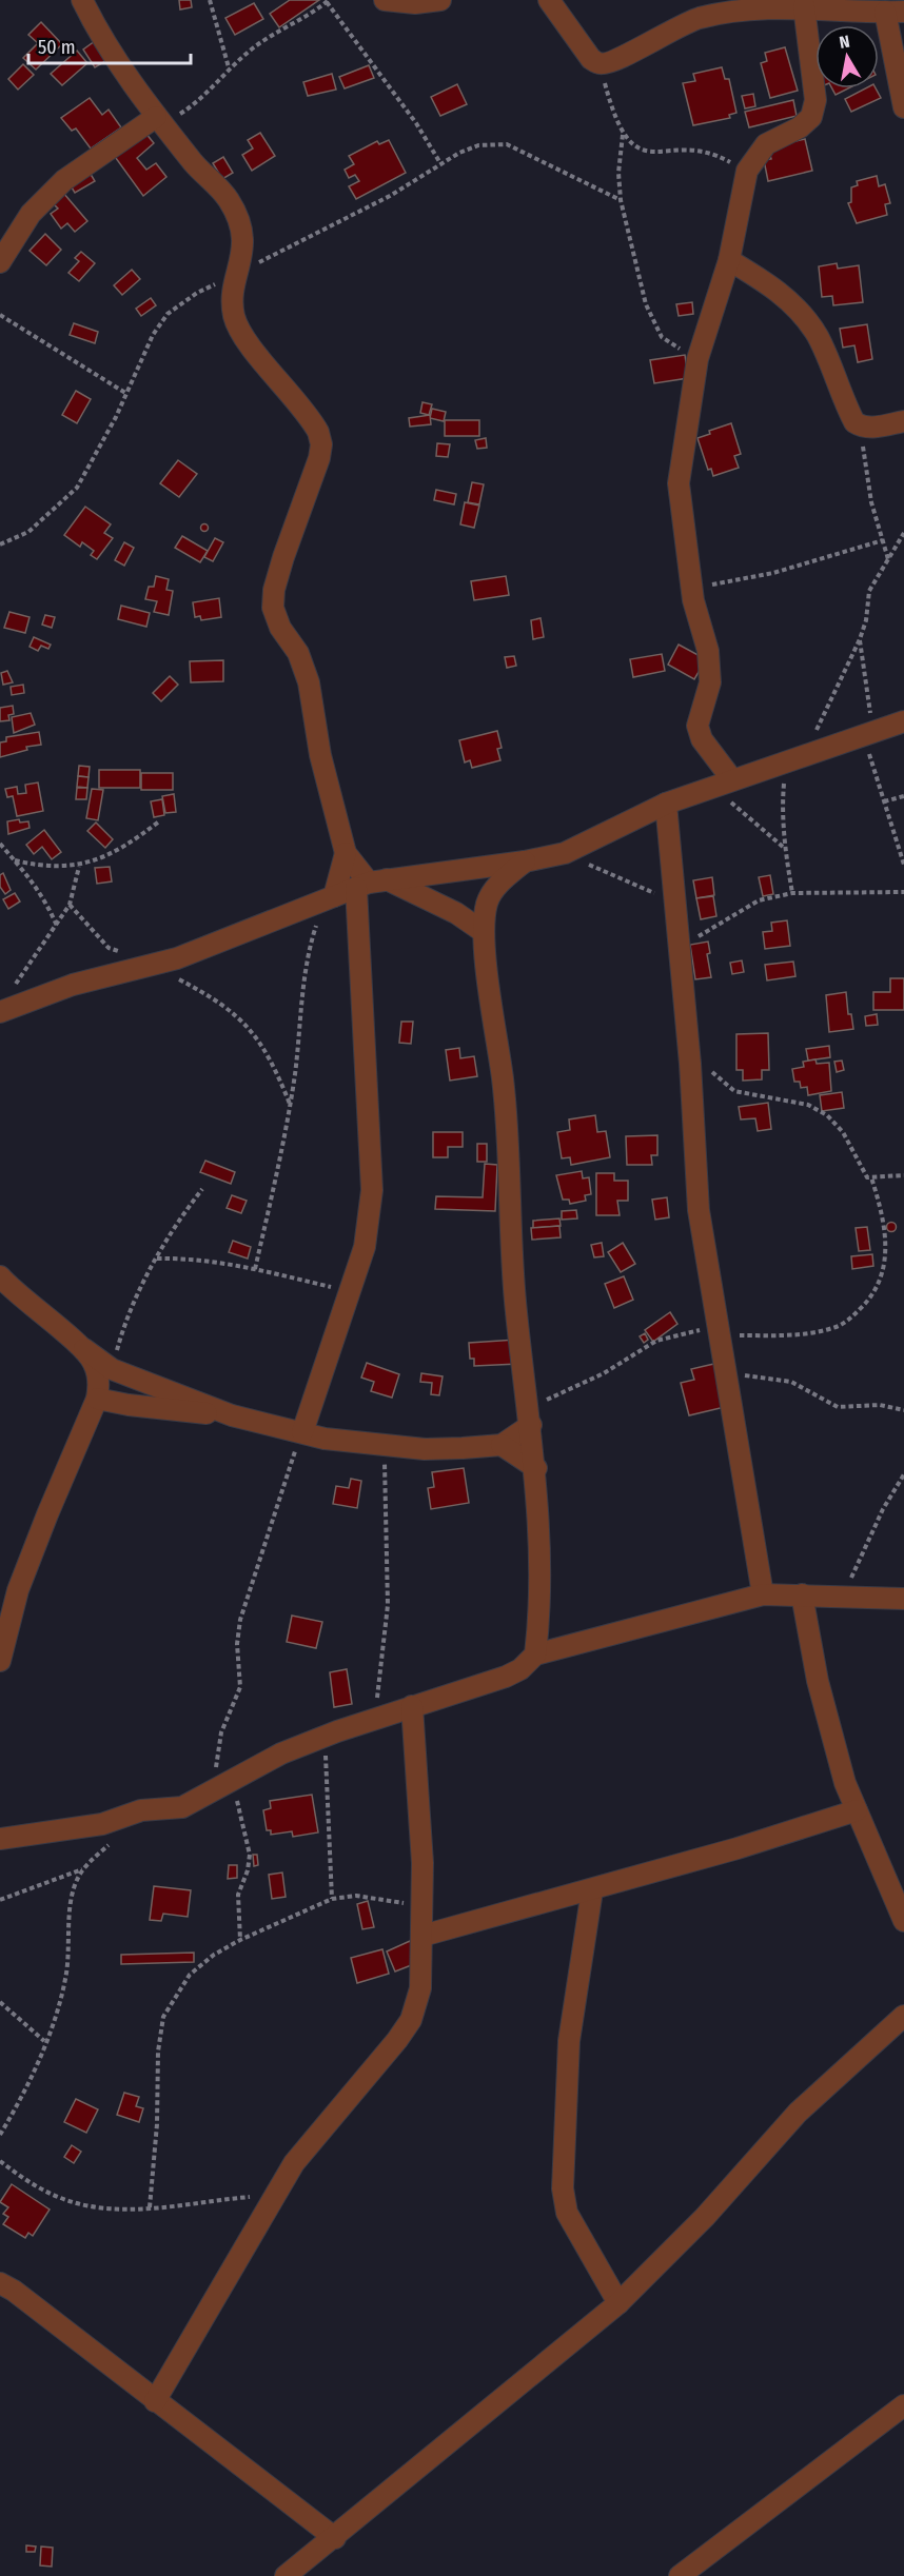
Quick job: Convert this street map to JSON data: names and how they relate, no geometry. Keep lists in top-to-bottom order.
{
  "scale_bar": "50 m",
  "north": "top"
}
